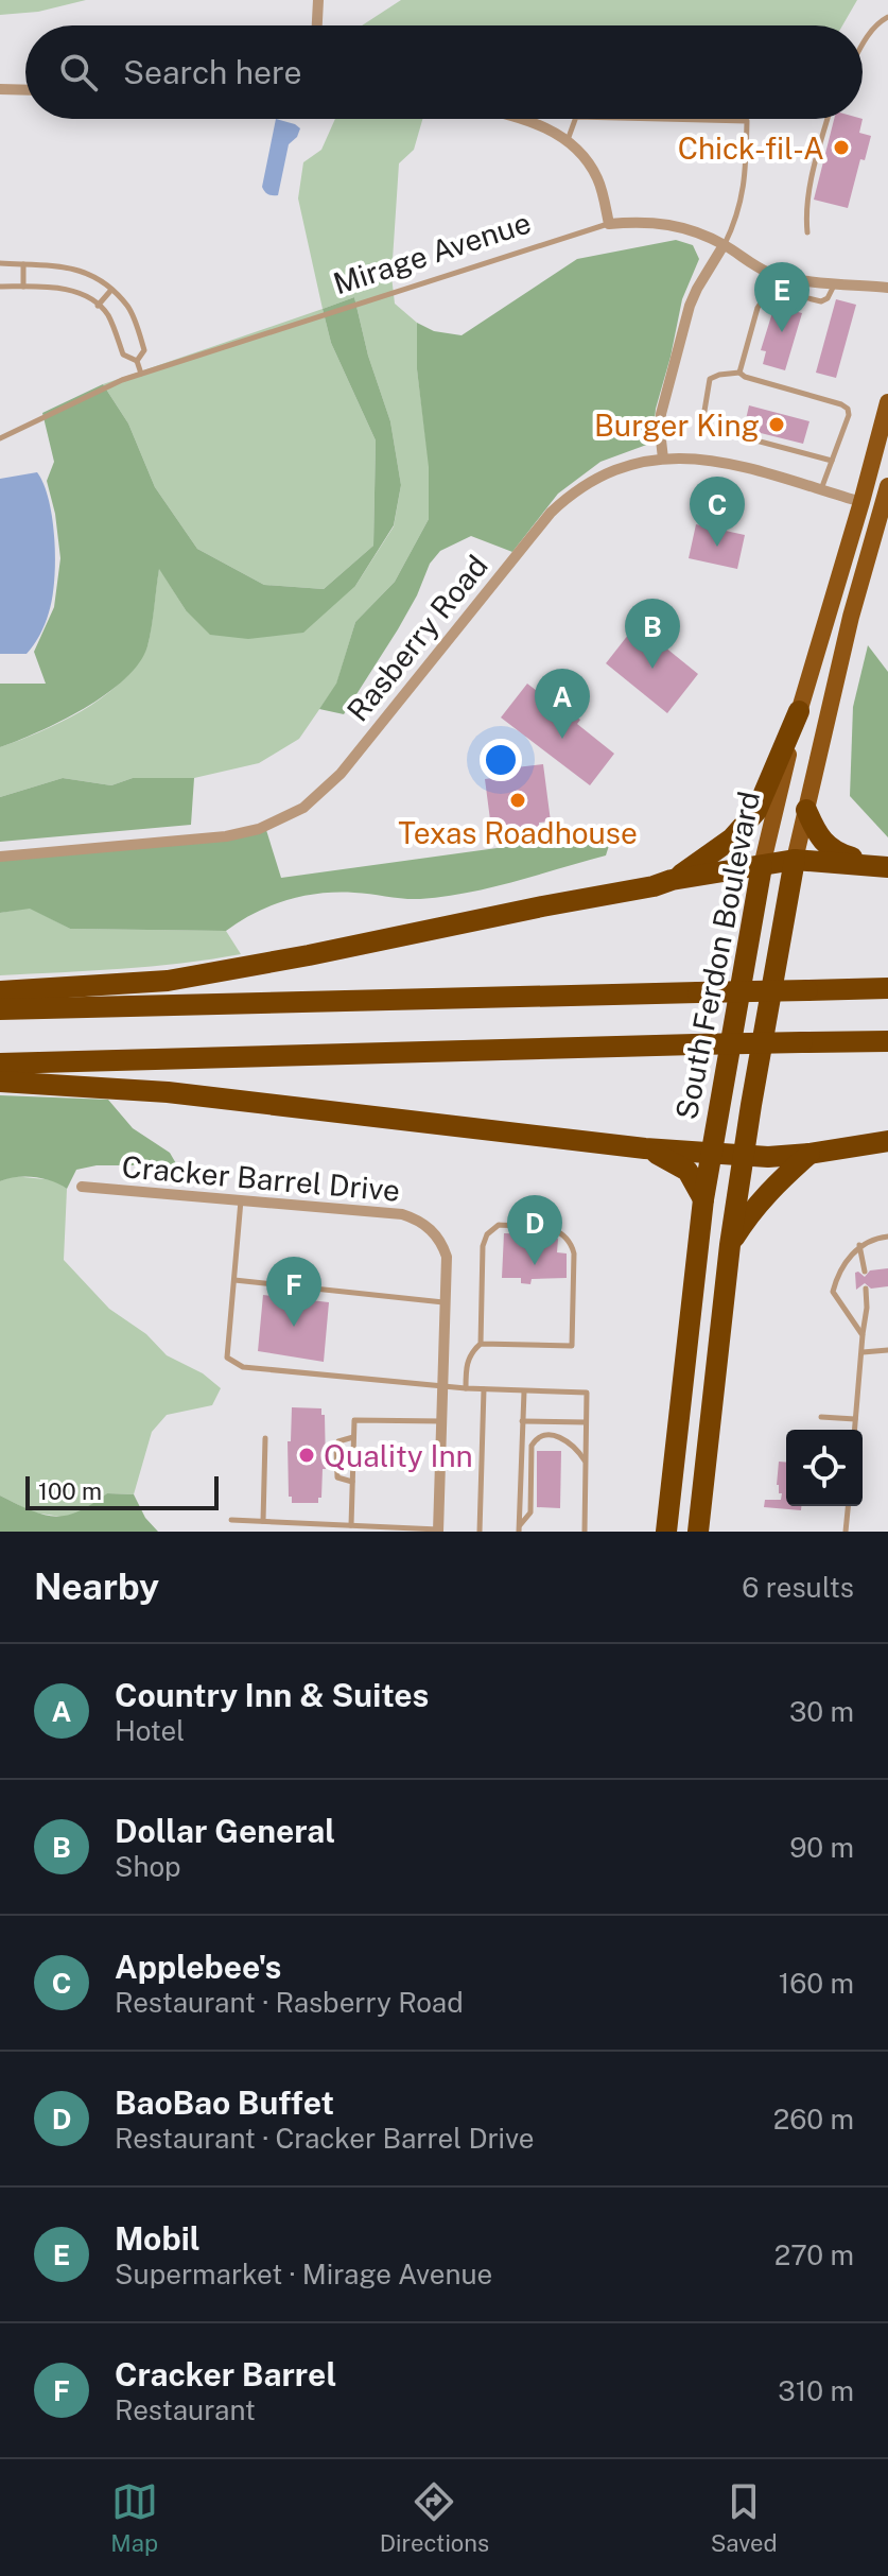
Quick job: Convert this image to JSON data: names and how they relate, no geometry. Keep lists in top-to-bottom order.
{
  "streets": {
    "highway": ["South Ferdon Boulevard"],
    "street": ["Mirage Avenue", "Rasberry Road", "Cracker Barrel Drive"]
  },
  "crossings": [
    ["Rasberry Road", "South Ferdon Boulevard"]
  ],
  "places": [
    "Chick-fil-A",
    "Burger King",
    "Texas Roadhouse",
    "Quality Inn"
  ],
  "scale_bar": "100 m",
  "page": {
    "search": "Search here",
    "pins": [
      "E",
      "C",
      "B",
      "A",
      "D",
      "F"
    ],
    "scale": "100 m",
    "heading": ["Nearby", "6 results"],
    "list": [
      {
        "mark": "A",
        "name": "Country Inn & Suites",
        "note": "Hotel",
        "value": "30 m"
      },
      {
        "mark": "B",
        "name": "Dollar General",
        "note": "Shop",
        "value": "90 m"
      },
      {
        "mark": "C",
        "name": "Applebee's",
        "note": "Restaurant · Rasberry Road",
        "value": "160 m"
      },
      {
        "mark": "D",
        "name": "BaoBao Buffet",
        "note": "Restaurant · Cracker Barrel Drive",
        "value": "260 m"
      },
      {
        "mark": "E",
        "name": "Mobil",
        "note": "Supermarket · Mirage Avenue",
        "value": "270 m"
      },
      {
        "mark": "F",
        "name": "Cracker Barrel",
        "note": "Restaurant",
        "value": "310 m"
      }
    ],
    "nav": ["Map", "Directions", "Saved"]
  }
}
